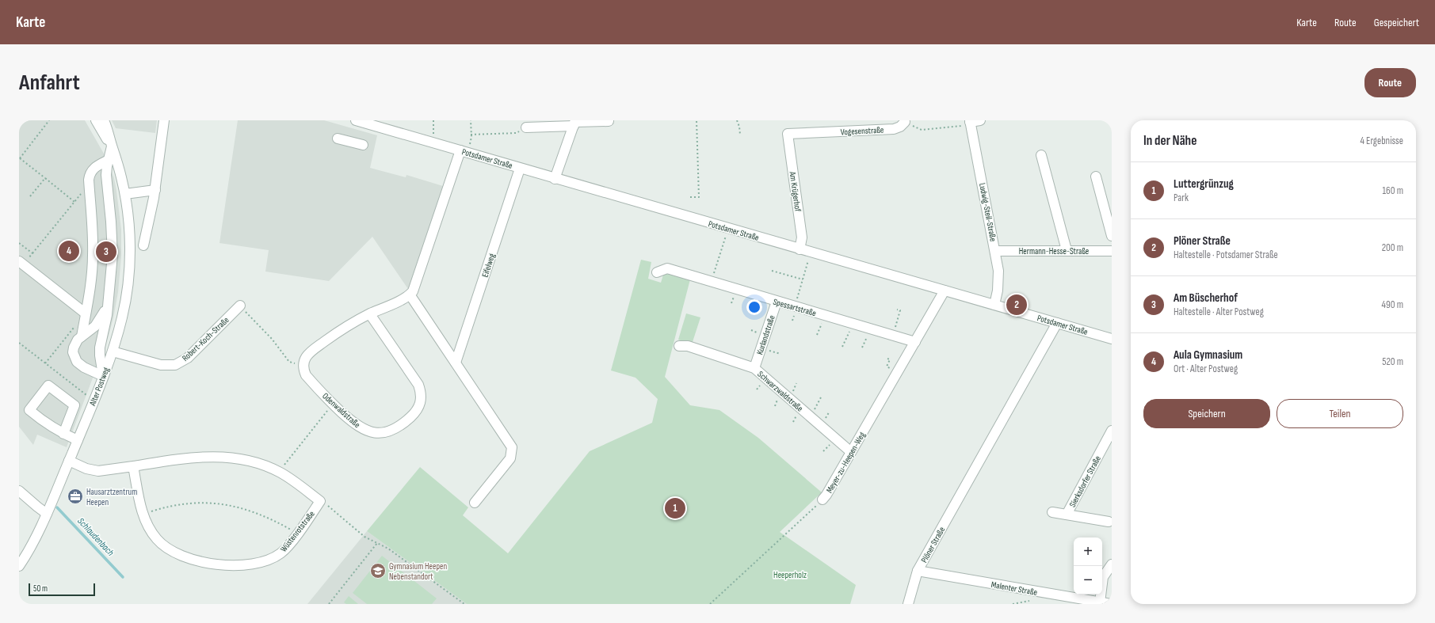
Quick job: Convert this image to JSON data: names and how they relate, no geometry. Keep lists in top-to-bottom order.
{
  "streets": {
    "street": [
      "Vogesenstraße",
      "Potsdamer Straße",
      "Am Krügerhof",
      "Ludwig-Steil-Straße",
      "Hermann-Hesse-Straße",
      "Eifelweg",
      "Spessartstraße",
      "Kurlandstraße",
      "Robert-Koch-Straße",
      "Alter Postweg",
      "Schwarzwaldstraße",
      "Odenwaldstraße",
      "Meyer-zu-Heepen-Weg",
      "Sierksdorfer Straße",
      "Wüstenrotstraße",
      "Plöner Straße",
      "Malenter Straße"
    ]
  },
  "crossings": [
    ["Vogesenstraße", "Am Krügerhof"],
    ["Potsdamer Straße", "Am Krügerhof"],
    ["Potsdamer Straße", "Ludwig-Steil-Straße"],
    ["Potsdamer Straße", "Eifelweg"],
    ["Potsdamer Straße", "Meyer-zu-Heepen-Weg"],
    ["Potsdamer Straße", "Plöner Straße"],
    ["Ludwig-Steil-Straße", "Hermann-Hesse-Straße"],
    ["Spessartstraße", "Kurlandstraße"],
    ["Spessartstraße", "Meyer-zu-Heepen-Weg"],
    ["Kurlandstraße", "Schwarzwaldstraße"],
    ["Robert-Koch-Straße", "Alter Postweg"],
    ["Alter Postweg", "Wüstenrotstraße"],
    ["Schwarzwaldstraße", "Meyer-zu-Heepen-Weg"],
    ["Plöner Straße", "Malenter Straße"]
  ],
  "water": ["Schlaudenbach"],
  "parks": ["Heeperholz"],
  "places": {
    "office": ["Hausarztzentrum Heepen"],
    "school or university": ["Gymnasium Heepen Nebenstandort"]
  },
  "scale_bar": "50 m",
  "page": {
    "header": "Karte",
    "nav": ["Karte", "Route", "Gespeichert"],
    "buttons": [
      "Route",
      ["Speichern", "Teilen"]
    ],
    "title": "Anfahrt",
    "heading": ["In der Nähe", "4 Ergebnisse"],
    "list": [
      {
        "mark": "1",
        "name": "Luttergrünzug",
        "note": "Park",
        "value": "160 m"
      },
      {
        "mark": "2",
        "name": "Plöner Straße",
        "note": "Haltestelle · Potsdamer Straße",
        "value": "200 m"
      },
      {
        "mark": "3",
        "name": "Am Büscherhof",
        "note": "Haltestelle · Alter Postweg",
        "value": "490 m"
      },
      {
        "mark": "4",
        "name": "Aula Gymnasium",
        "note": "Ort · Alter Postweg",
        "value": "520 m"
      }
    ],
    "pins": [
      "4",
      "3",
      "2",
      "1"
    ],
    "map_buttons": ["+", "−"],
    "scale": "50 m"
  }
}
